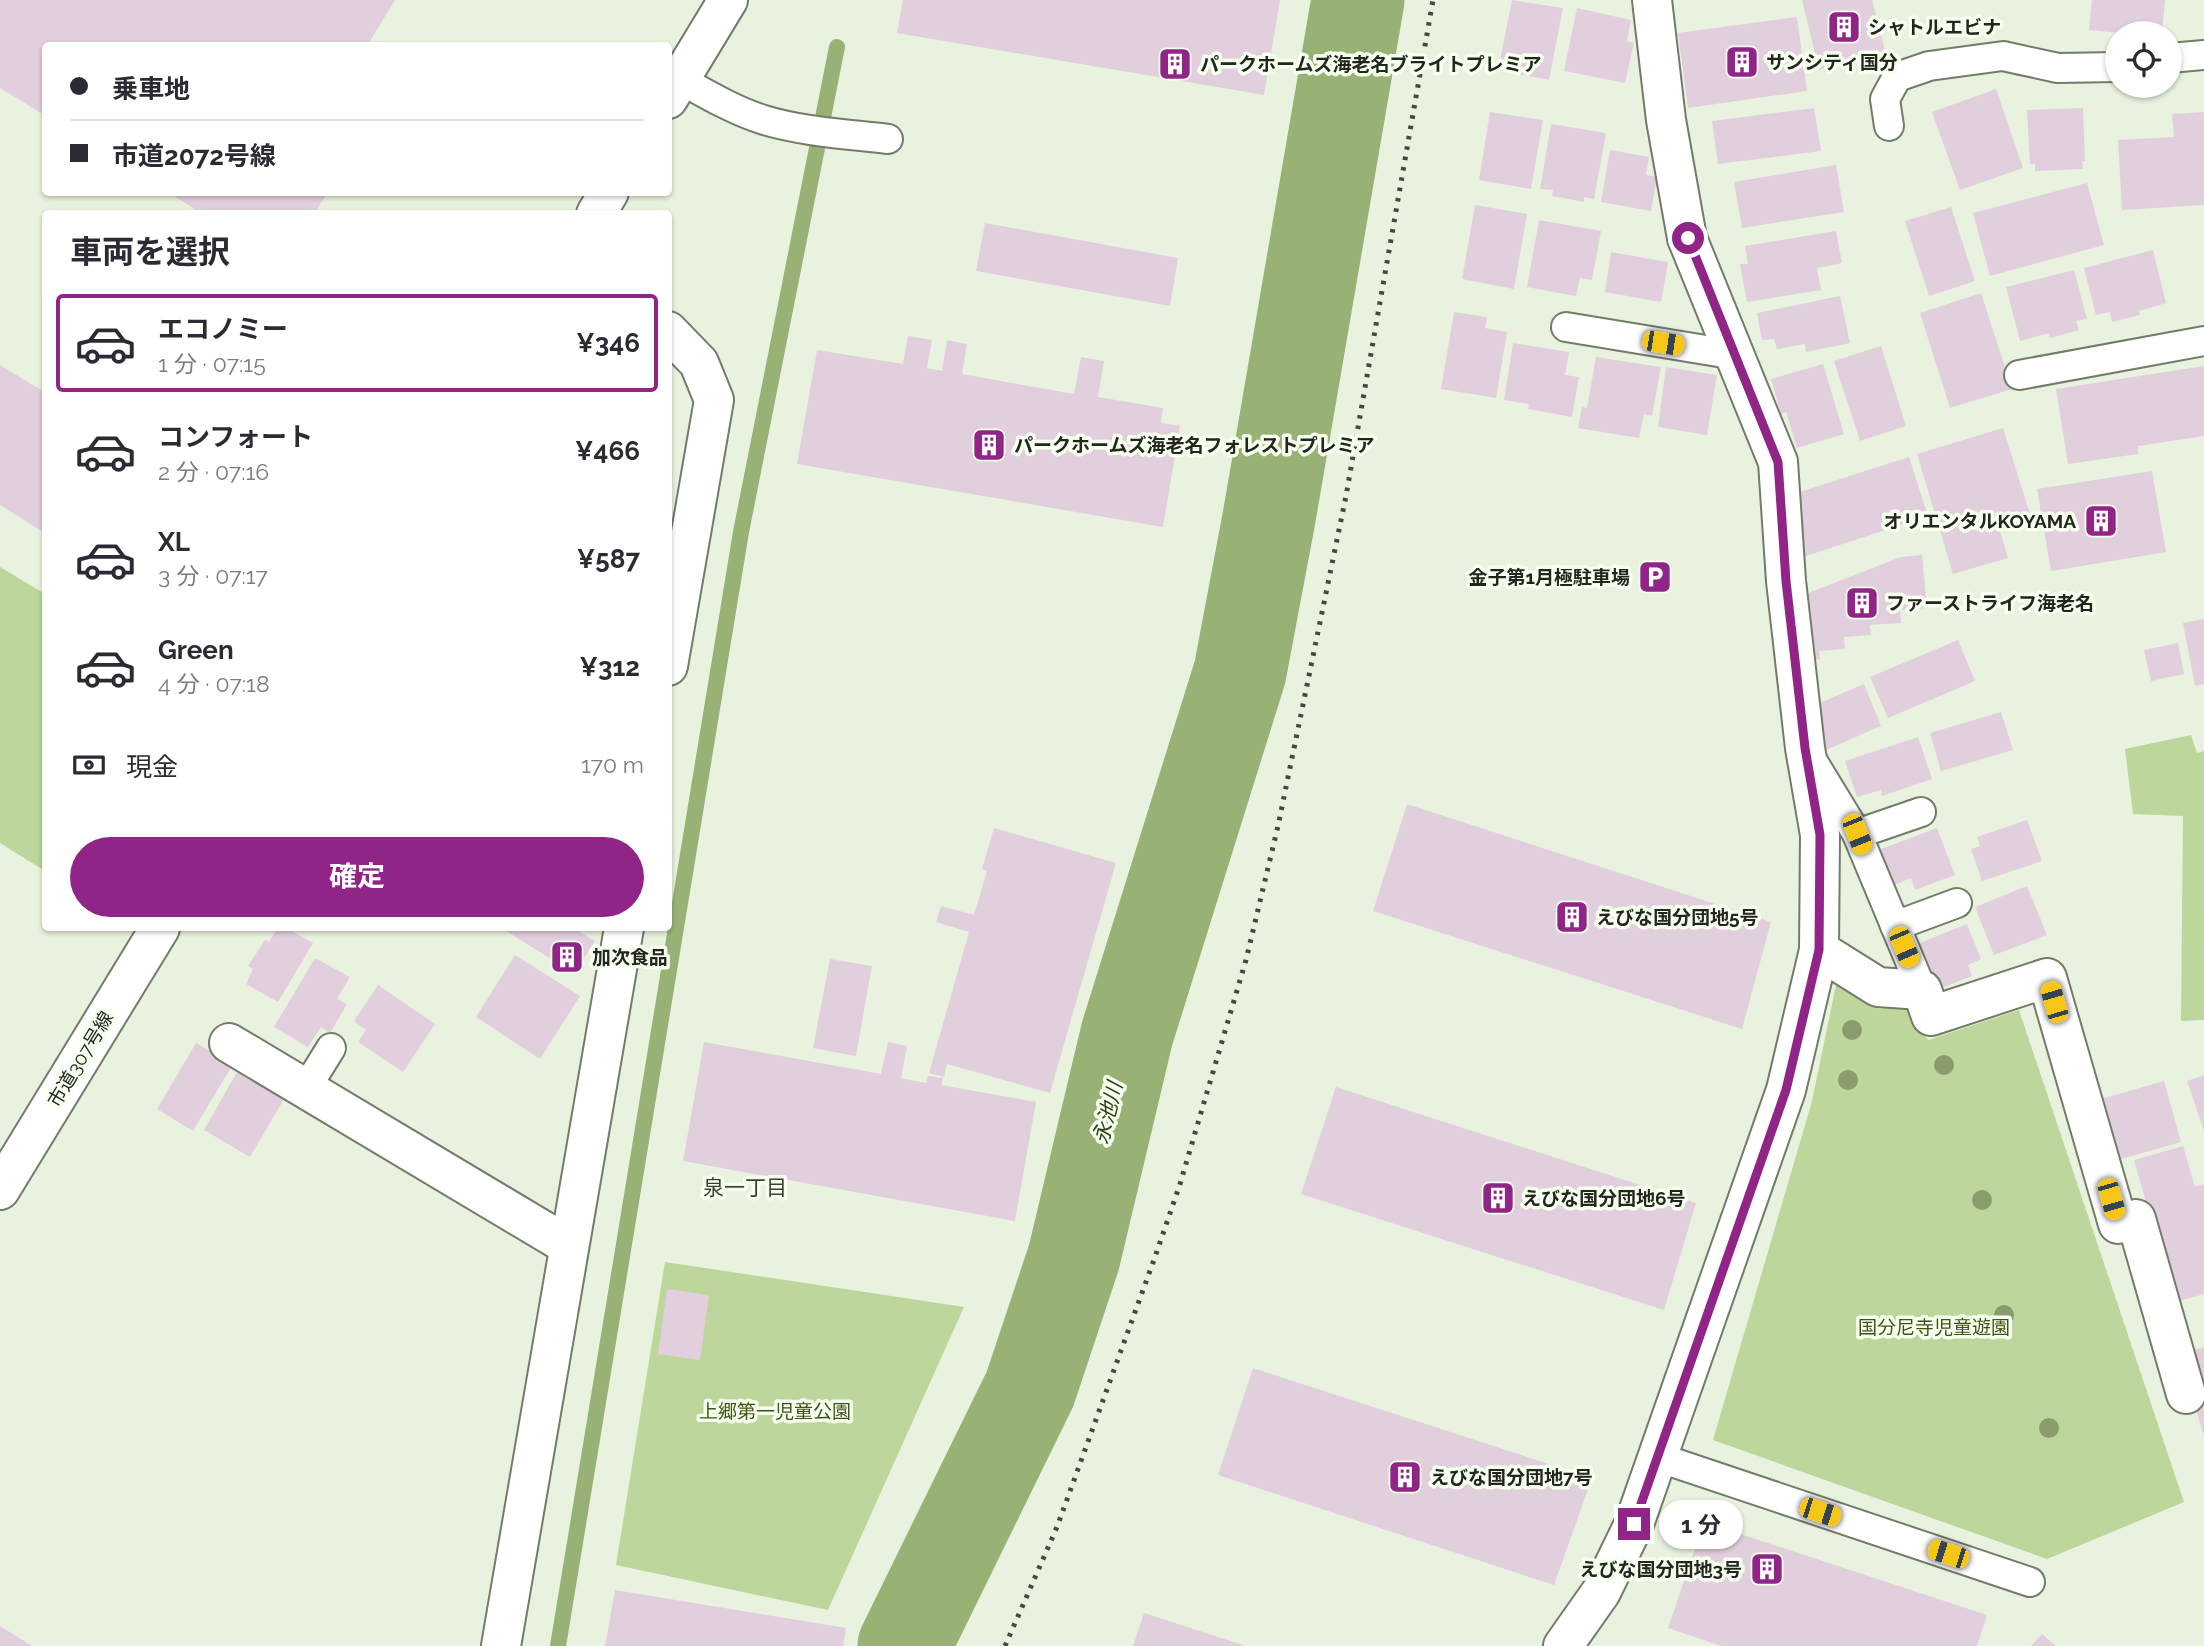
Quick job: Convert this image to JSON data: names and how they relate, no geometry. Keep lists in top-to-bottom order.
{
  "streets": {
    "street": ["市道307号線"]
  },
  "districts": ["泉一丁目"],
  "water": ["永池川"],
  "parks": ["国分尼寺児童遊園", "上郷第一児童公園"],
  "places": {
    "building": [
      "シャトルエビナ",
      "サンシティ国分",
      "パークホームズ海老名ブライトプレミア",
      "パークホームズ海老名フォレストプレミア",
      "オリエンタルKOYAMA",
      "ファーストライフ海老名",
      "えびな国分団地5号",
      "加次食品",
      "えびな国分団地6号",
      "えびな国分団地7号",
      "えびな国分団地3号"
    ],
    "parking": ["金子第1月極駐車場"]
  },
  "page": {
    "banner": ["乗車地", "市道2072号線"],
    "heading": "車両を選択",
    "list": [
      {
        "name": "エコノミー",
        "note": "1 分 · 07:15",
        "value": "¥346"
      },
      {
        "name": "コンフォート",
        "note": "2 分 · 07:16",
        "value": "¥466"
      },
      {
        "name": "XL",
        "note": "3 分 · 07:17",
        "value": "¥587"
      },
      {
        "name": "Green",
        "note": "4 分 · 07:18",
        "value": "¥312"
      }
    ],
    "pay": ["現金", "170 m"],
    "buttons": "確定",
    "bubble": "1 分"
  }
}
